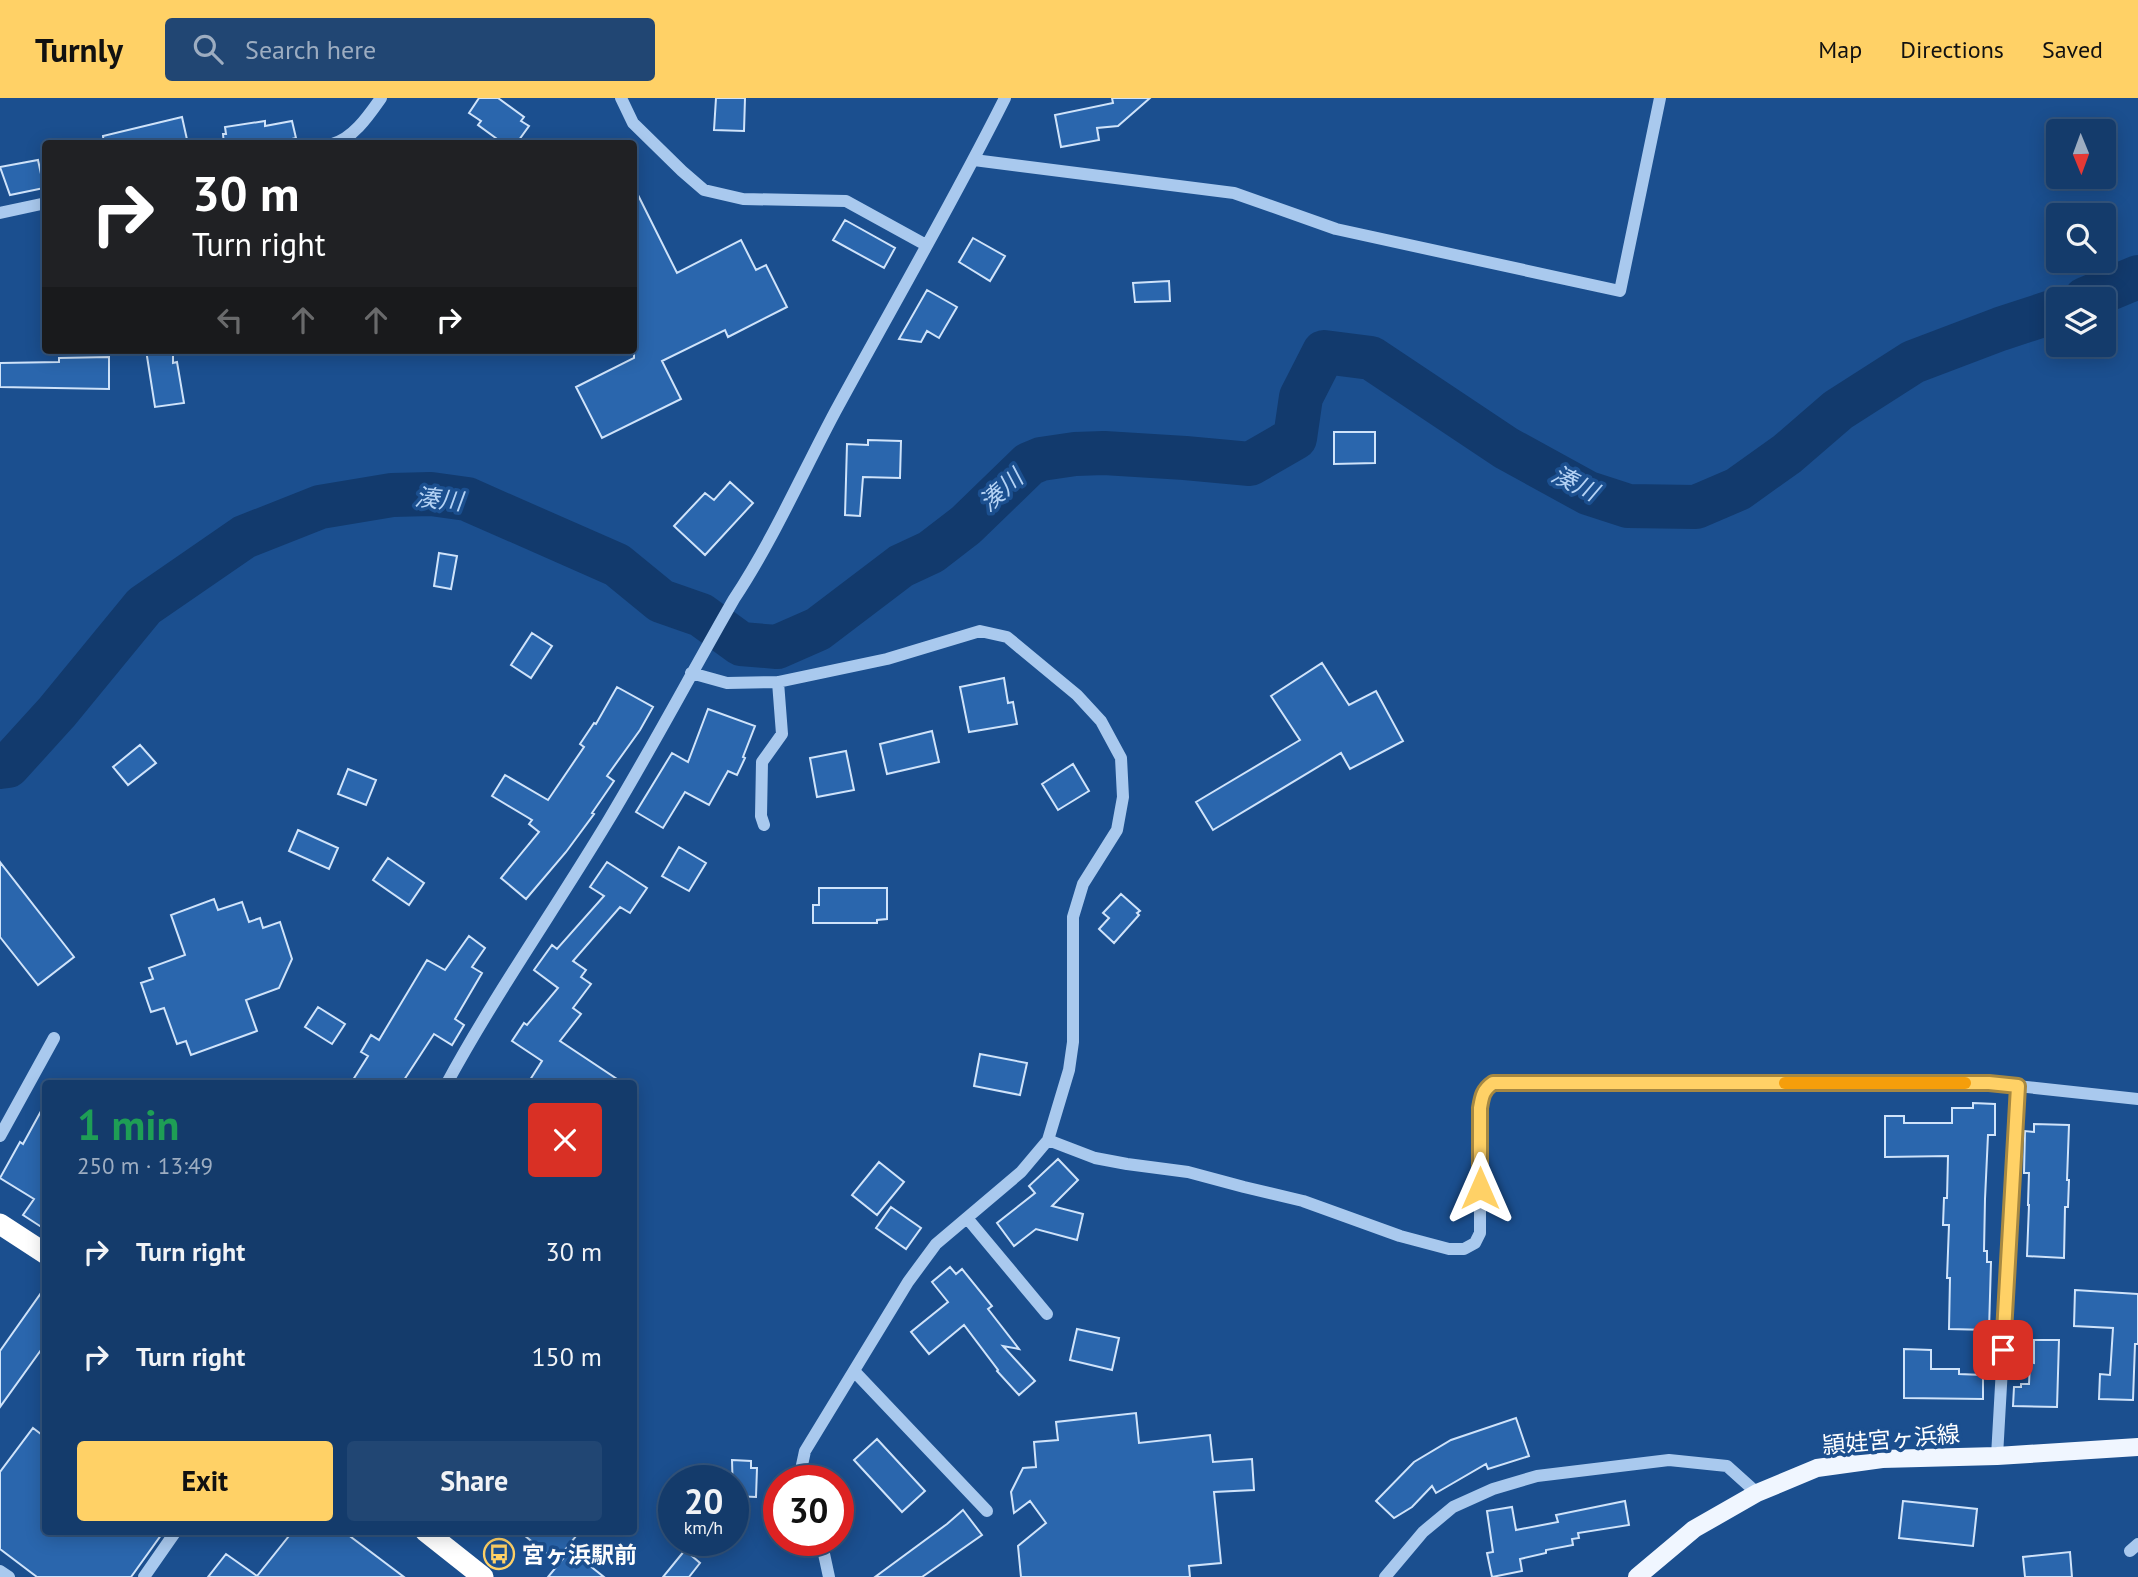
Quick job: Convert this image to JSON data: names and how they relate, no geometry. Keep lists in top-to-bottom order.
{
  "streets": {
    "main road": ["頴娃宮ヶ浜線"]
  },
  "water": ["湊川"],
  "places": {
    "bus stop": ["宮ヶ浜駅前"]
  },
  "north": "bottom",
  "page": {
    "header": "Turnly",
    "search": "Search here",
    "nav": ["Map", "Directions", "Saved"],
    "turn": ["30 m", "Turn right"],
    "heading": ["1 min", "250 m · 13:49"],
    "list": [
      {
        "name": "Turn right",
        "value": "30 m"
      },
      {
        "name": "Turn right",
        "value": "150 m"
      }
    ],
    "buttons": ["Exit", "Share"],
    "speed": "20 km/h",
    "limit": "30"
  }
}
